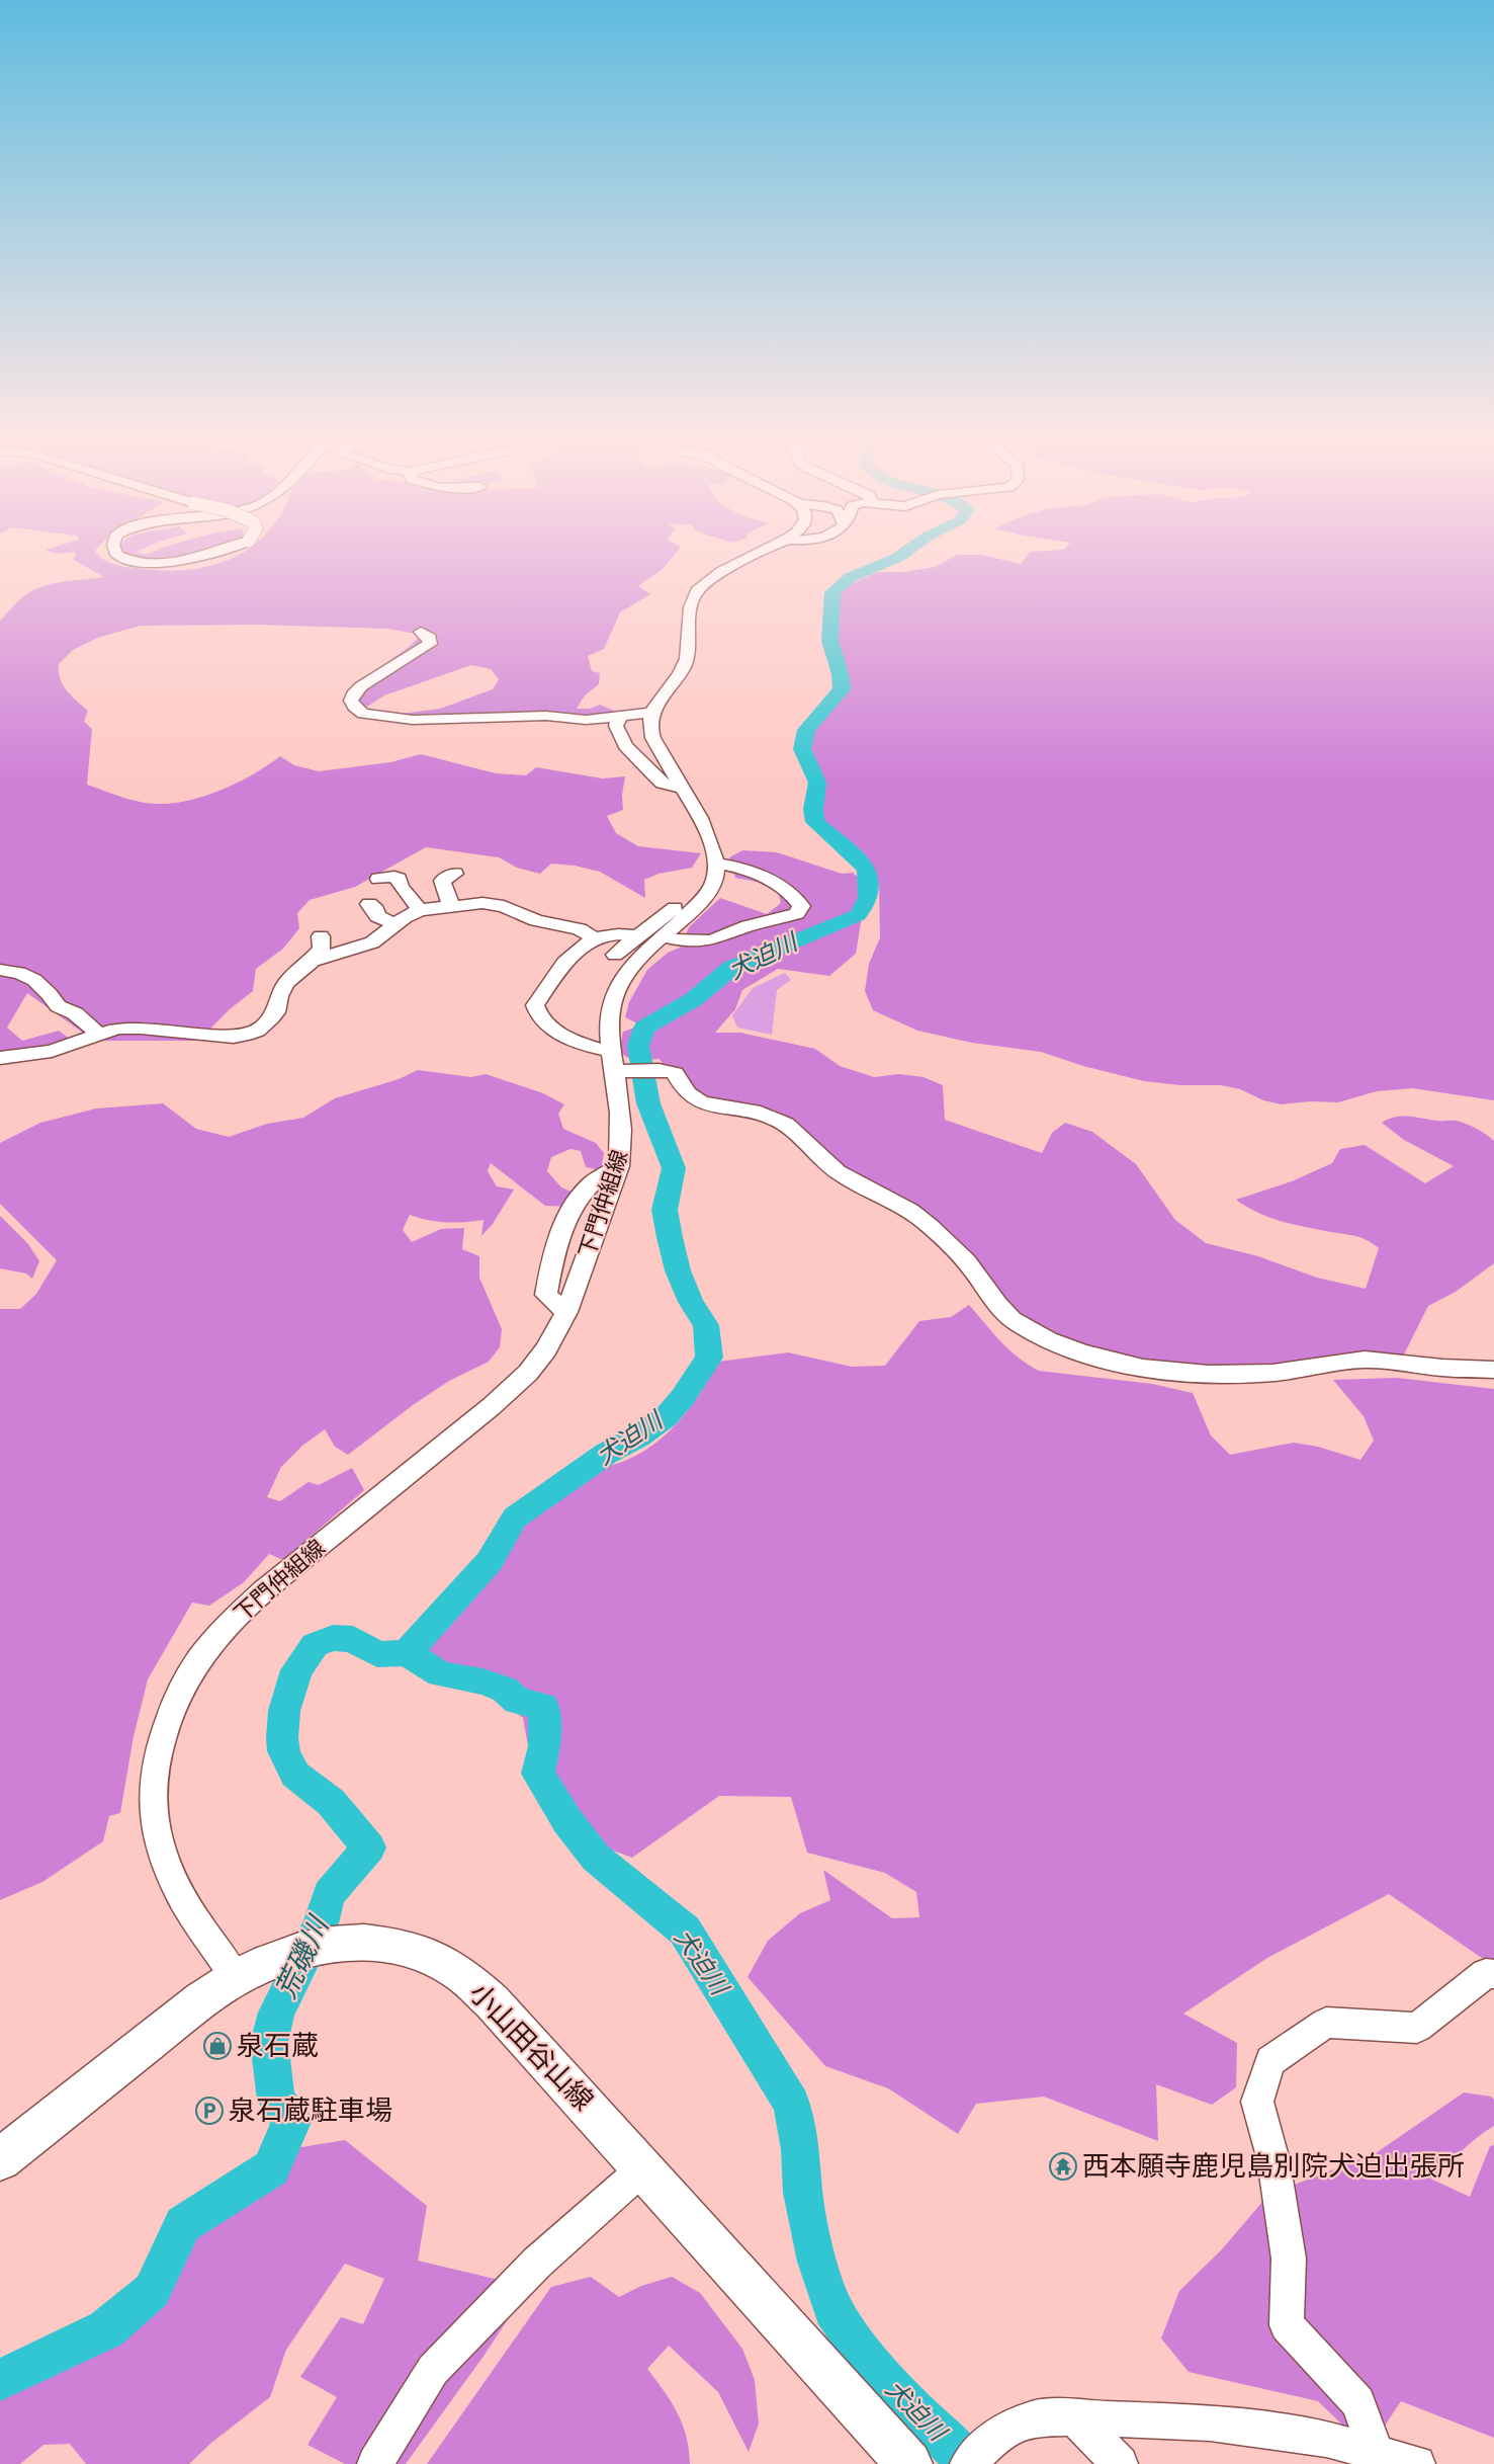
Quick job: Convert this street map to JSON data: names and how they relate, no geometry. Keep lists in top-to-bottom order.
{
  "streets": {
    "main road": ["小山田谷山線"],
    "street": ["下門仲組線"]
  },
  "crossings": [
    ["下門仲組線", "小山田谷山線"]
  ],
  "water": ["犬迫川", "荒磯川"],
  "places": {
    "shop": ["泉石蔵"],
    "parking": ["泉石蔵駐車場"],
    "temple": ["西本願寺鹿児島別院犬迫出張所"]
  }
}
